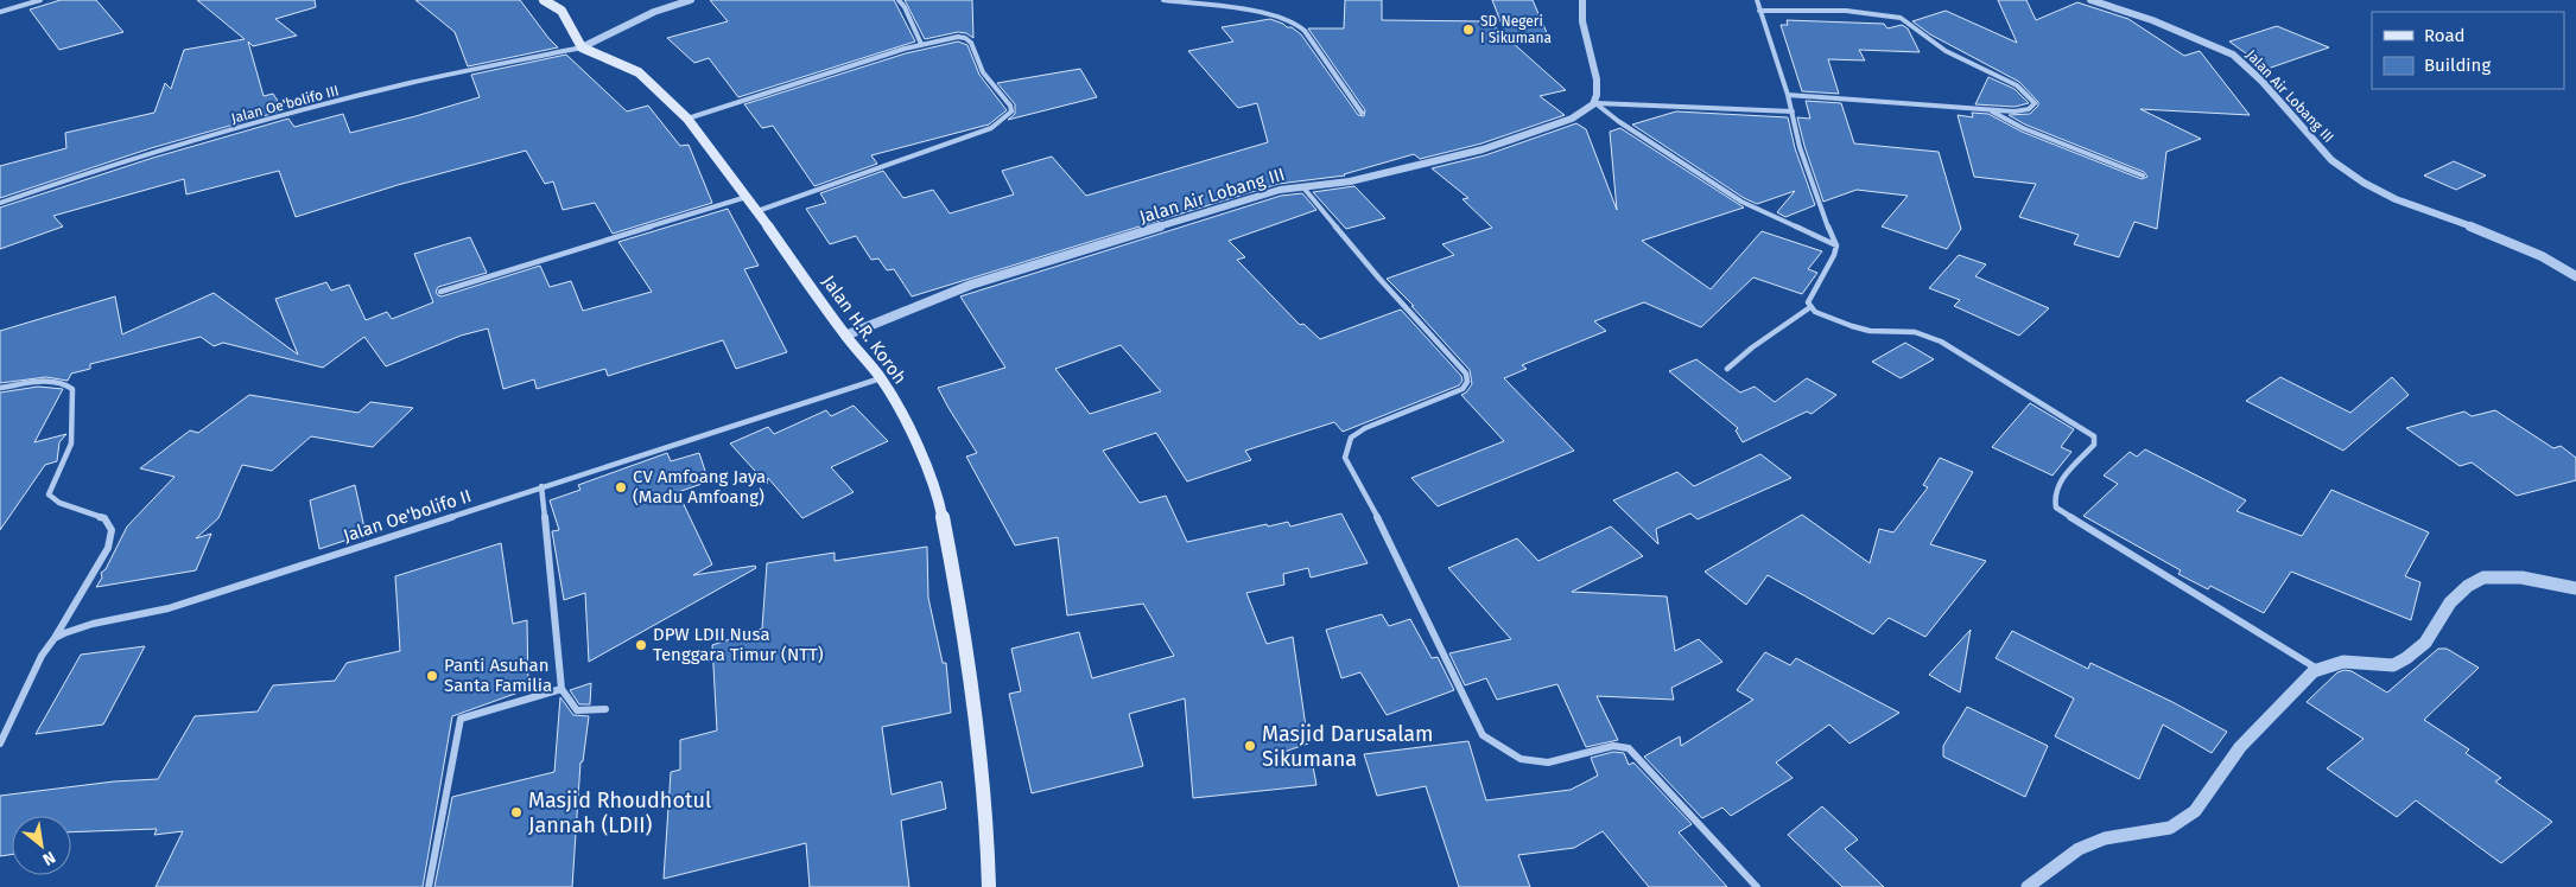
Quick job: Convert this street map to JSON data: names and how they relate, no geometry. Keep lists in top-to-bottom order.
{
  "streets": {
    "main road": ["Jalan H.R. Koroh"],
    "street": ["Jalan Air Lobang III", "Jalan Oe'bolifo III", "Jalan Oe'bolifo II"]
  },
  "crossings": [
    ["Jalan Air Lobang III", "Jalan H.R. Koroh"],
    ["Jalan Oe'bolifo III", "Jalan H.R. Koroh"],
    ["Jalan H.R. Koroh", "Jalan Oe'bolifo II"]
  ],
  "places": [
    "SD Negeri I Sikumana",
    "CV Amfoang Jaya (Madu Amfoang)",
    "DPW LDII Nusa Tenggara Timur (NTT)",
    "Panti Asuhan Santa Familia",
    "Masjid Darusalam Sikumana",
    "Masjid Rhoudhotul Jannah (LDII)"
  ],
  "legend": ["Road", "Building"],
  "north": "bottom right"
}
